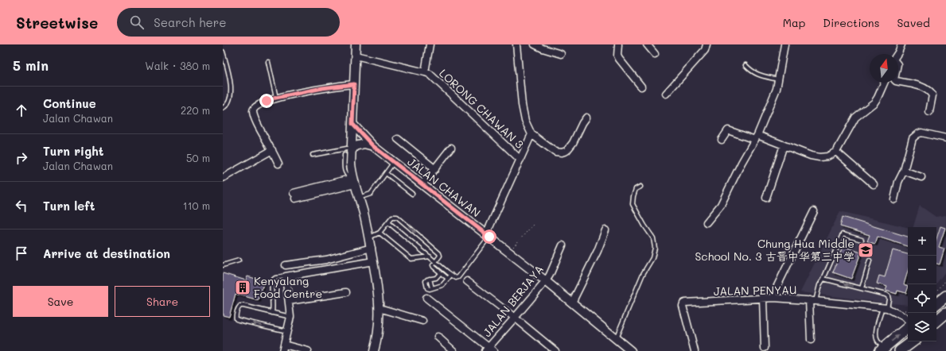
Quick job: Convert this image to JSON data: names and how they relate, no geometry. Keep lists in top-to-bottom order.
{
  "streets": {
    "street": [
      "LORONG CHAWAN 3",
      "JALAN CHAWAN",
      "JALAN PENYAU",
      "JALAN BERJAYA"
    ]
  },
  "crossings": [
    ["JALAN CHAWAN", "JALAN BERJAYA"]
  ],
  "places": {
    "school or university": ["Chung Hua Middle School No. 3 古晋中华第三中学"],
    "building": ["Kenyalang Food Centre"]
  },
  "north": "top",
  "page": {
    "header": "Streetwise",
    "search": "Search here",
    "nav": ["Map", "Directions", "Saved"],
    "heading": ["5 min", "Walk · 380 m"],
    "list": [
      ["Continue", "Jalan Chawan", "220 m"],
      ["Turn right", "Jalan Chawan", "50 m"],
      ["Turn left", "110 m"],
      "Arrive at destination"
    ],
    "map_buttons": ["+", "−"],
    "buttons": ["Save", "Share"]
  }
}
